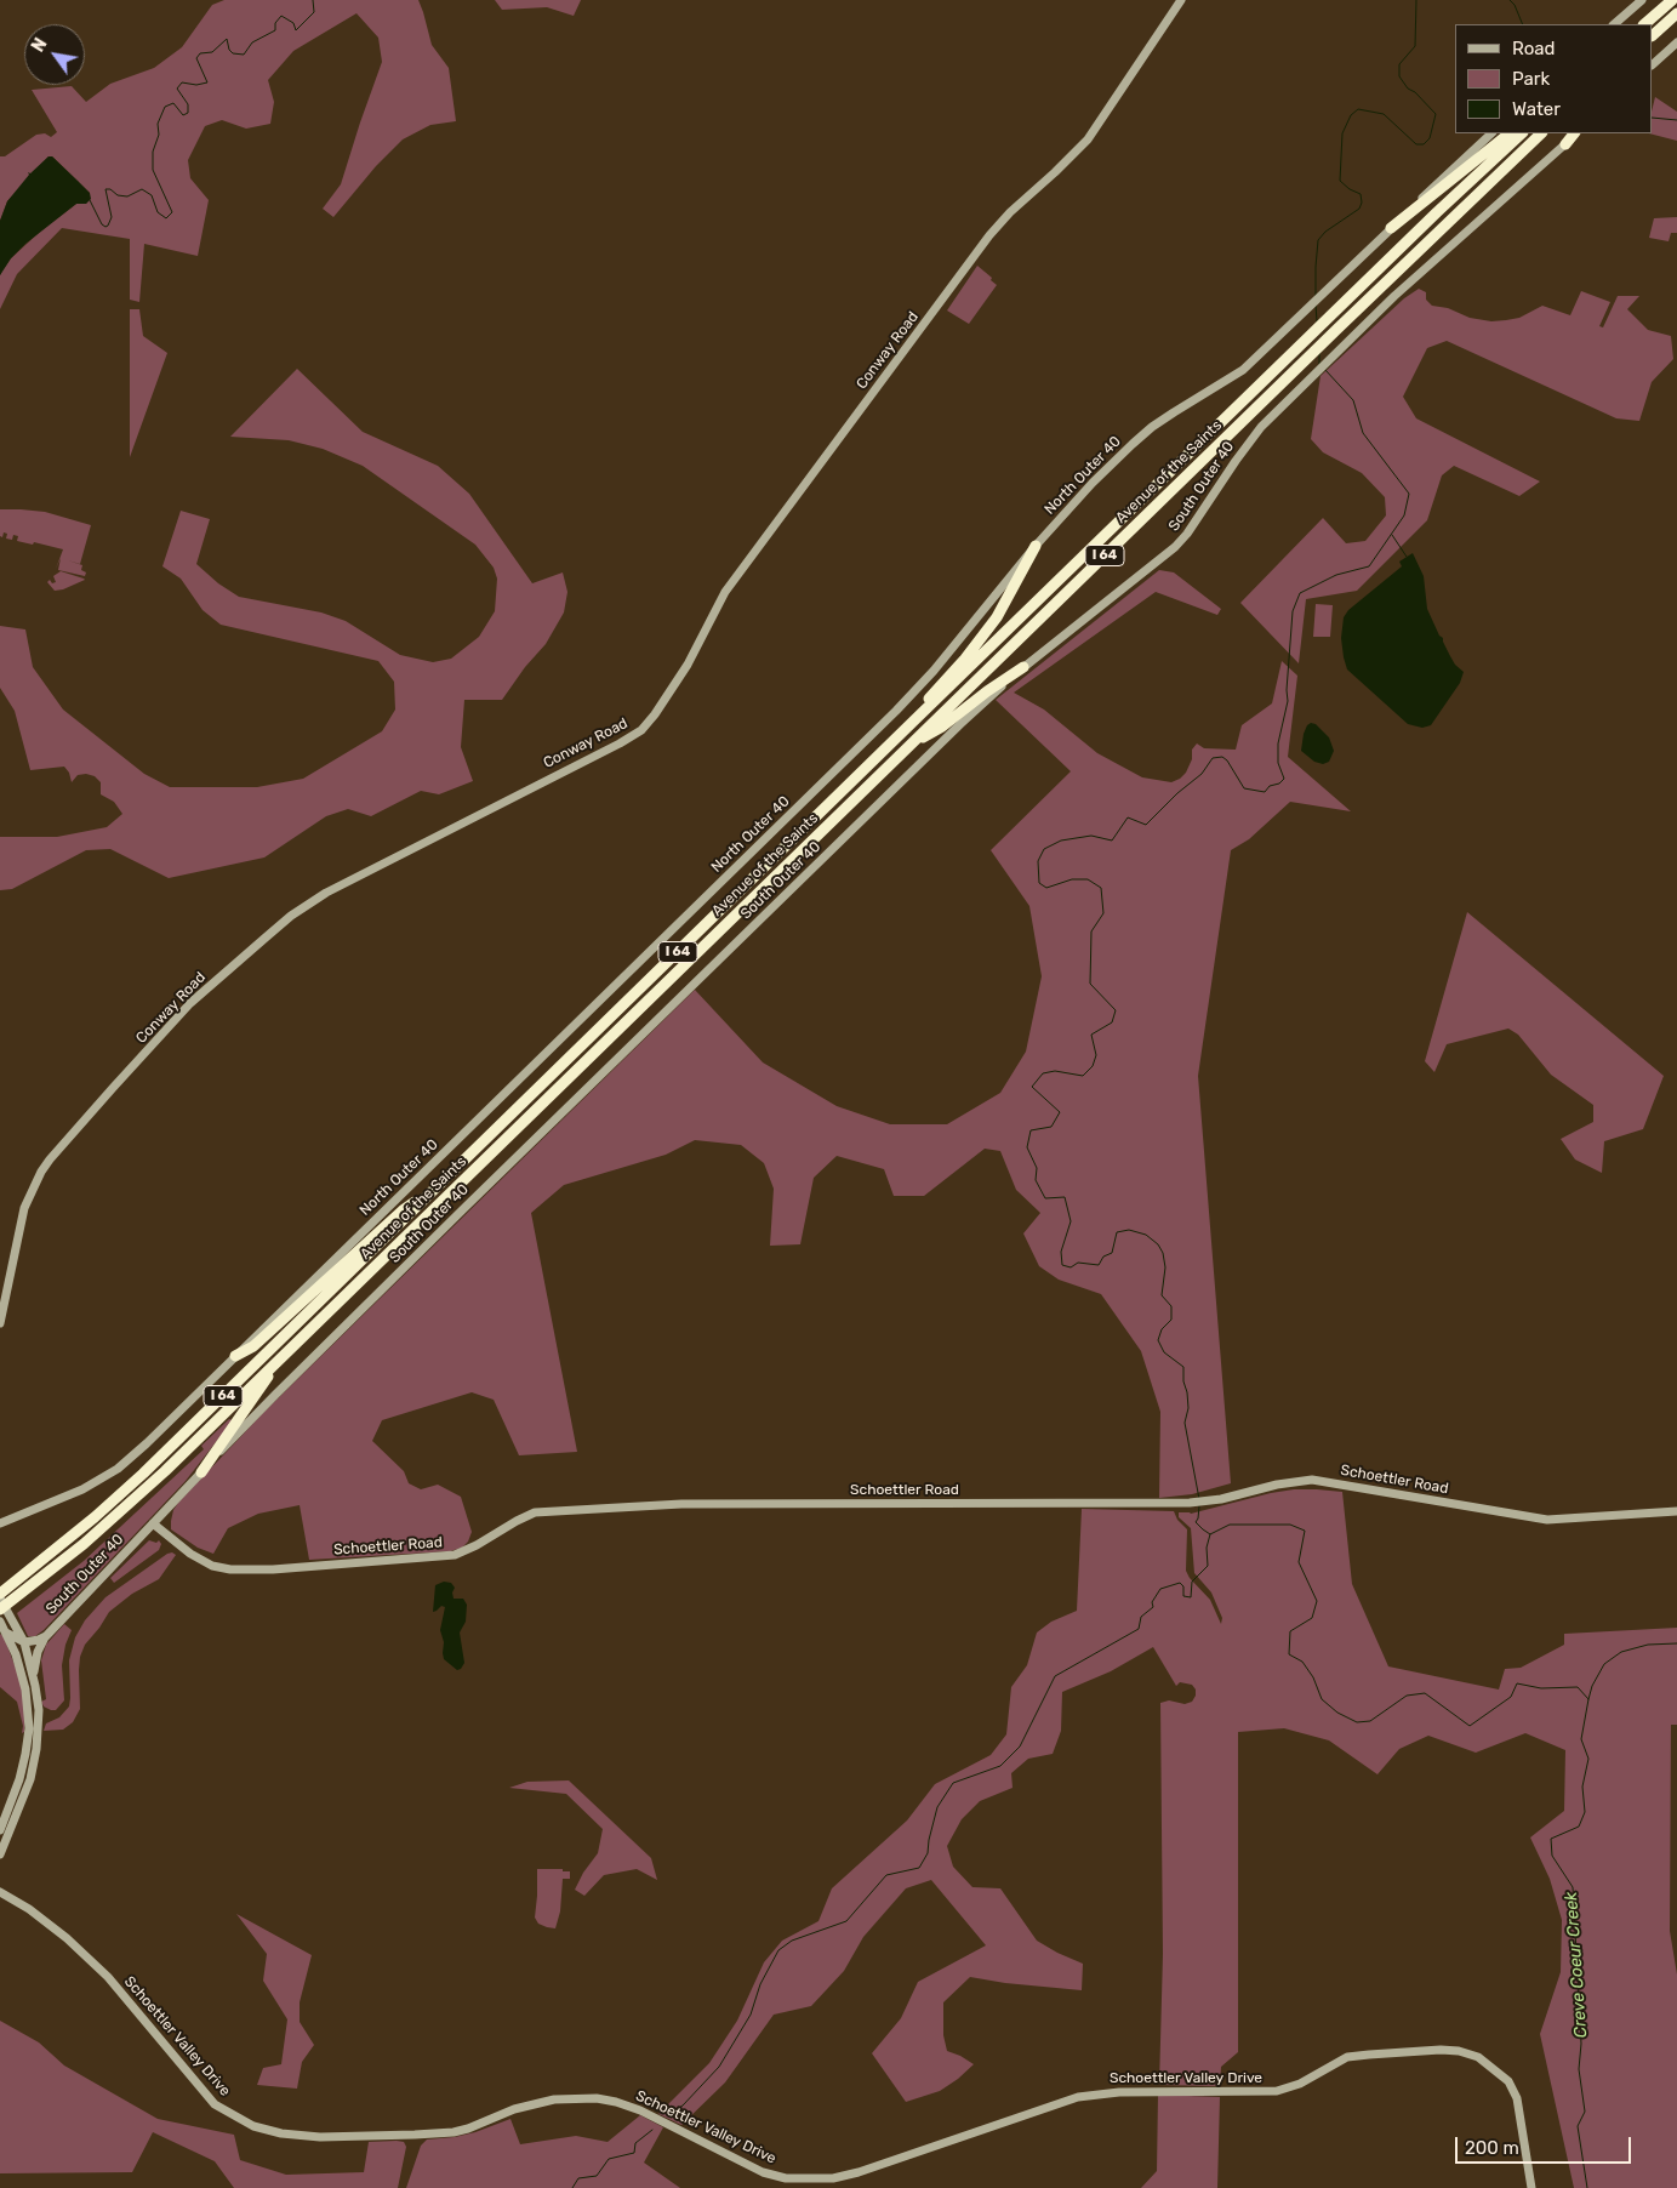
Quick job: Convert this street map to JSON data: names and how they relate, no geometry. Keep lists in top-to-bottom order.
{
  "streets": {
    "highway": ["Avenue of the Saints", "I 64"],
    "street": [
      "Conway Road",
      "North Outer 40",
      "South Outer 40",
      "Schoettler Road",
      "Schoettler Valley Drive"
    ]
  },
  "crossings": [
    ["South Outer 40", "Schoettler Road"]
  ],
  "water": ["Creve Coeur Creek"],
  "legend": ["Road", "Park", "Water"],
  "scale_bar": "200 m",
  "north": "top left"
}
